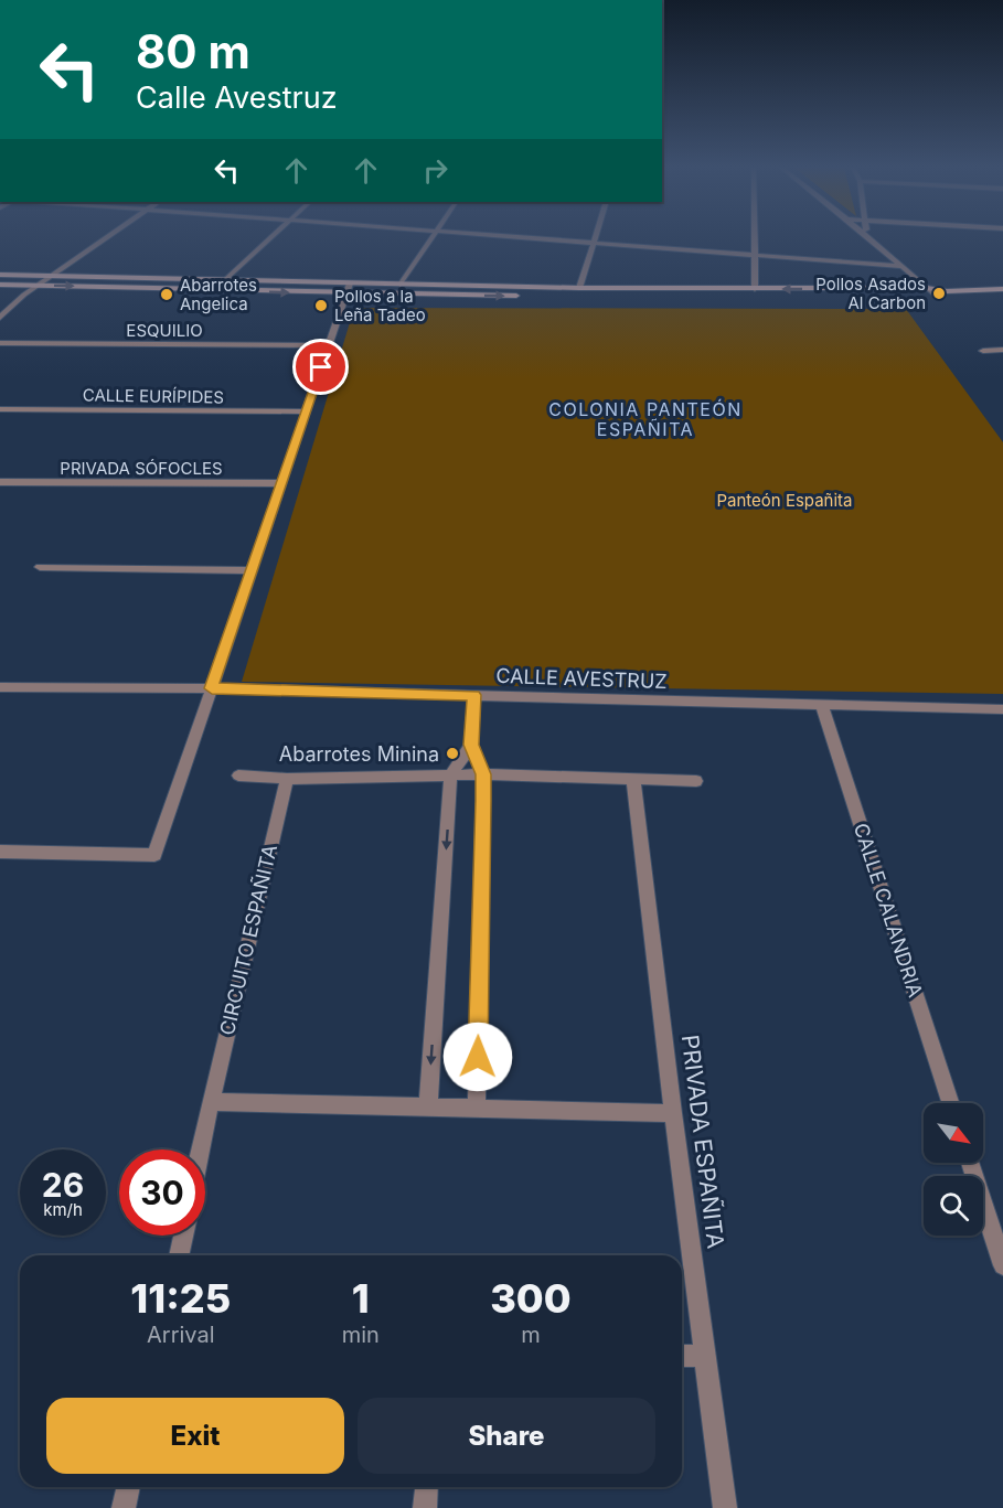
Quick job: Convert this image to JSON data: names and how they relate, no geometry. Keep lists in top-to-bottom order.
{
  "streets": {
    "street": [
      "ESQUILIO",
      "CALLE EURÍPIDES",
      "PRIVADA SÓFOCLES",
      "CALLE AVESTRUZ",
      "CALLE CALANDRIA",
      "CIRCUITO ESPAÑITA",
      "PRIVADA ESPAÑITA"
    ]
  },
  "crossings": [
    ["CALLE AVESTRUZ", "CALLE CALANDRIA"]
  ],
  "districts": ["COLONIA PANTEÓN ESPAÑITA"],
  "parks": ["Panteón Españita"],
  "places": [
    "Pollos Asados Al Carbon",
    "Abarrotes Angelica",
    "Pollos a la Leña Tadeo",
    "Abarrotes Minina"
  ],
  "north": "bottom right",
  "page": {
    "turn": ["80 m", "Calle Avestruz"],
    "speed": "26 km/h",
    "limit": "30",
    "eta": [
      "11:25",
      "Arrival",
      "1",
      "min",
      "300",
      "m"
    ],
    "buttons": ["Exit", "Share"]
  }
}
